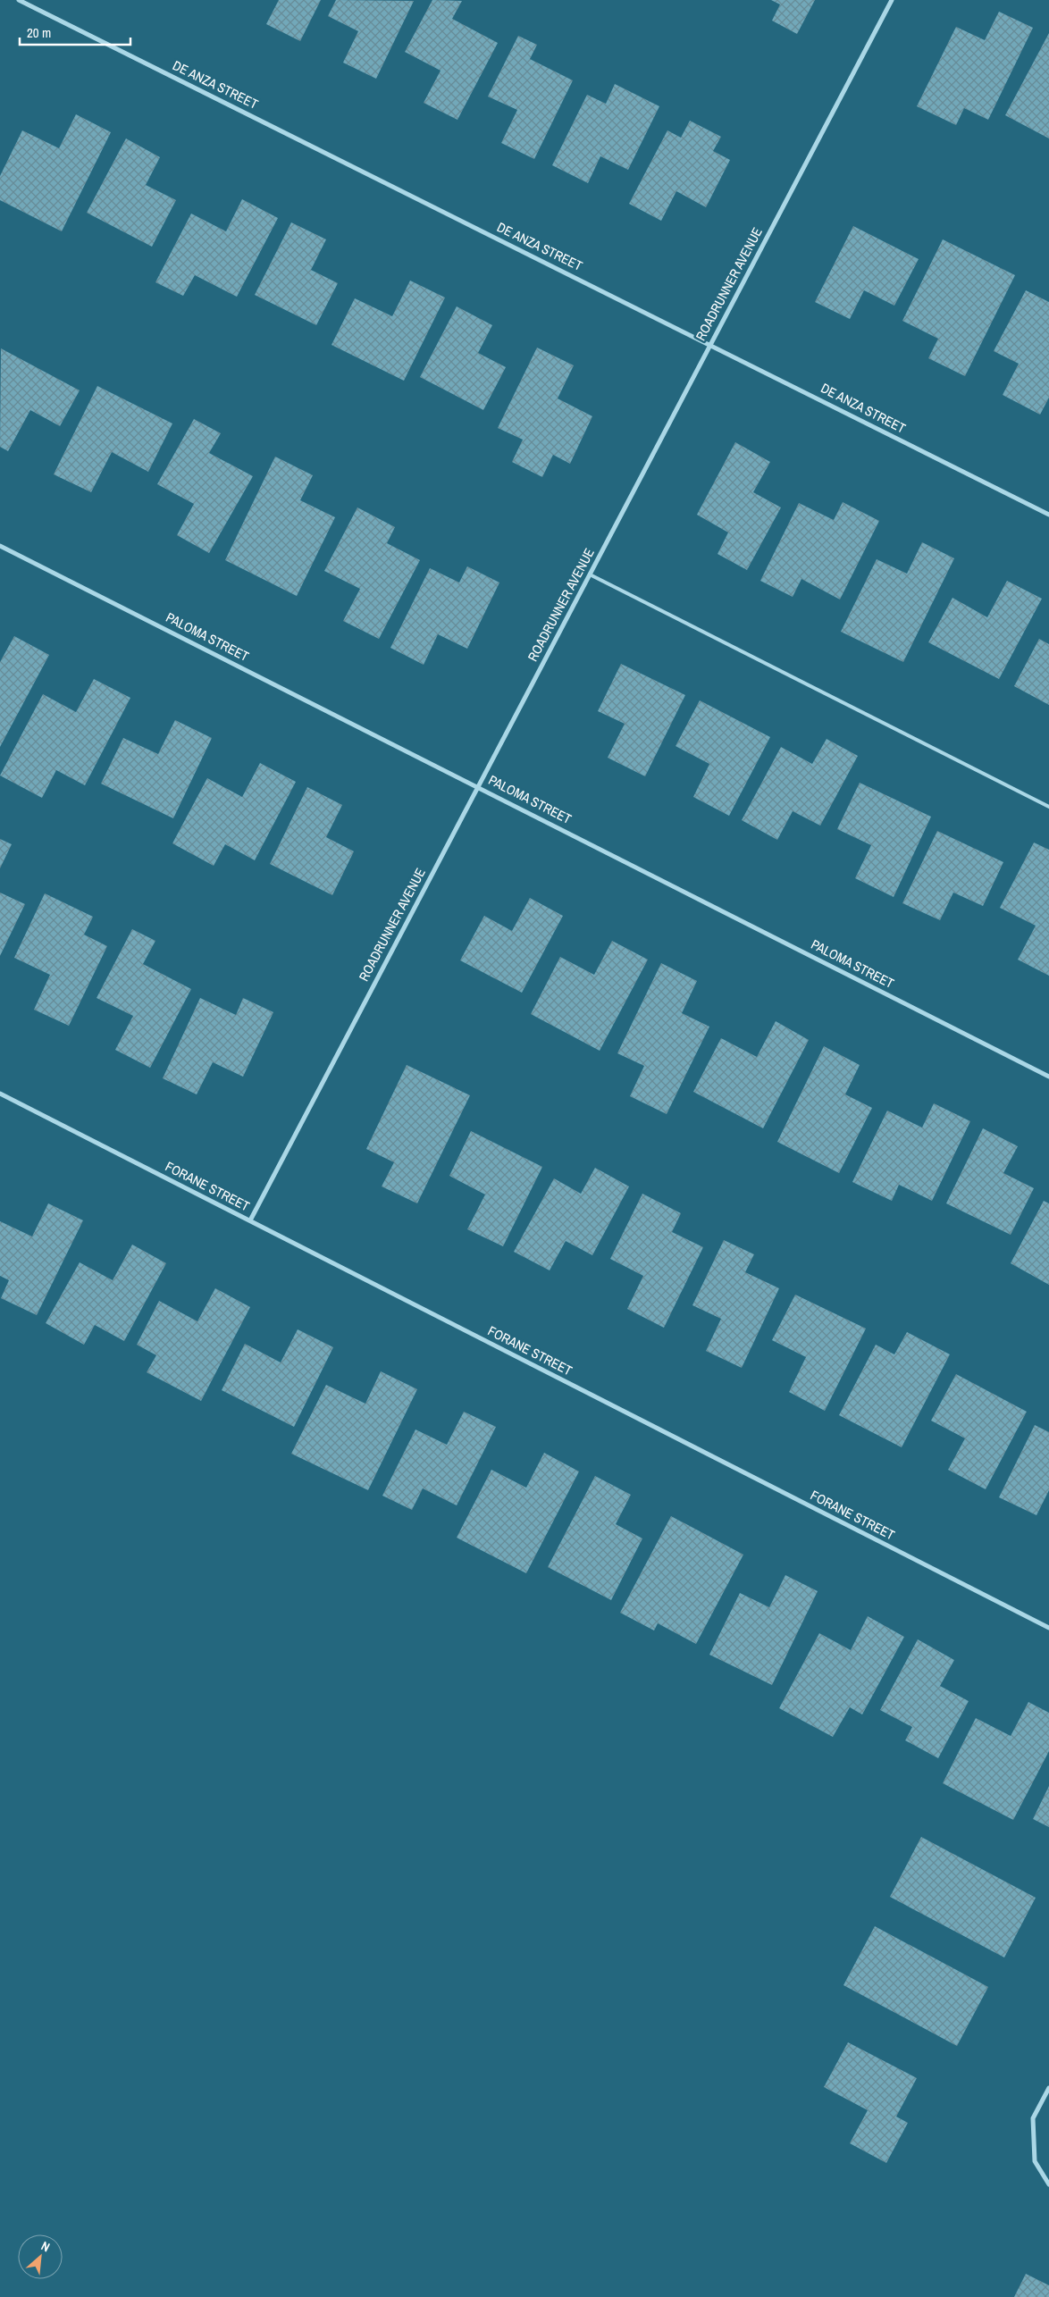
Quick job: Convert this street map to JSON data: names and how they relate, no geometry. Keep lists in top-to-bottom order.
{
  "streets": {
    "street": [
      "DE ANZA STREET",
      "ROADRUNNER AVENUE",
      "PALOMA STREET",
      "FORANE STREET"
    ]
  },
  "crossings": [
    ["DE ANZA STREET", "ROADRUNNER AVENUE"],
    ["ROADRUNNER AVENUE", "PALOMA STREET"],
    ["ROADRUNNER AVENUE", "FORANE STREET"]
  ],
  "scale_bar": "20 m",
  "north": "top right"
}
